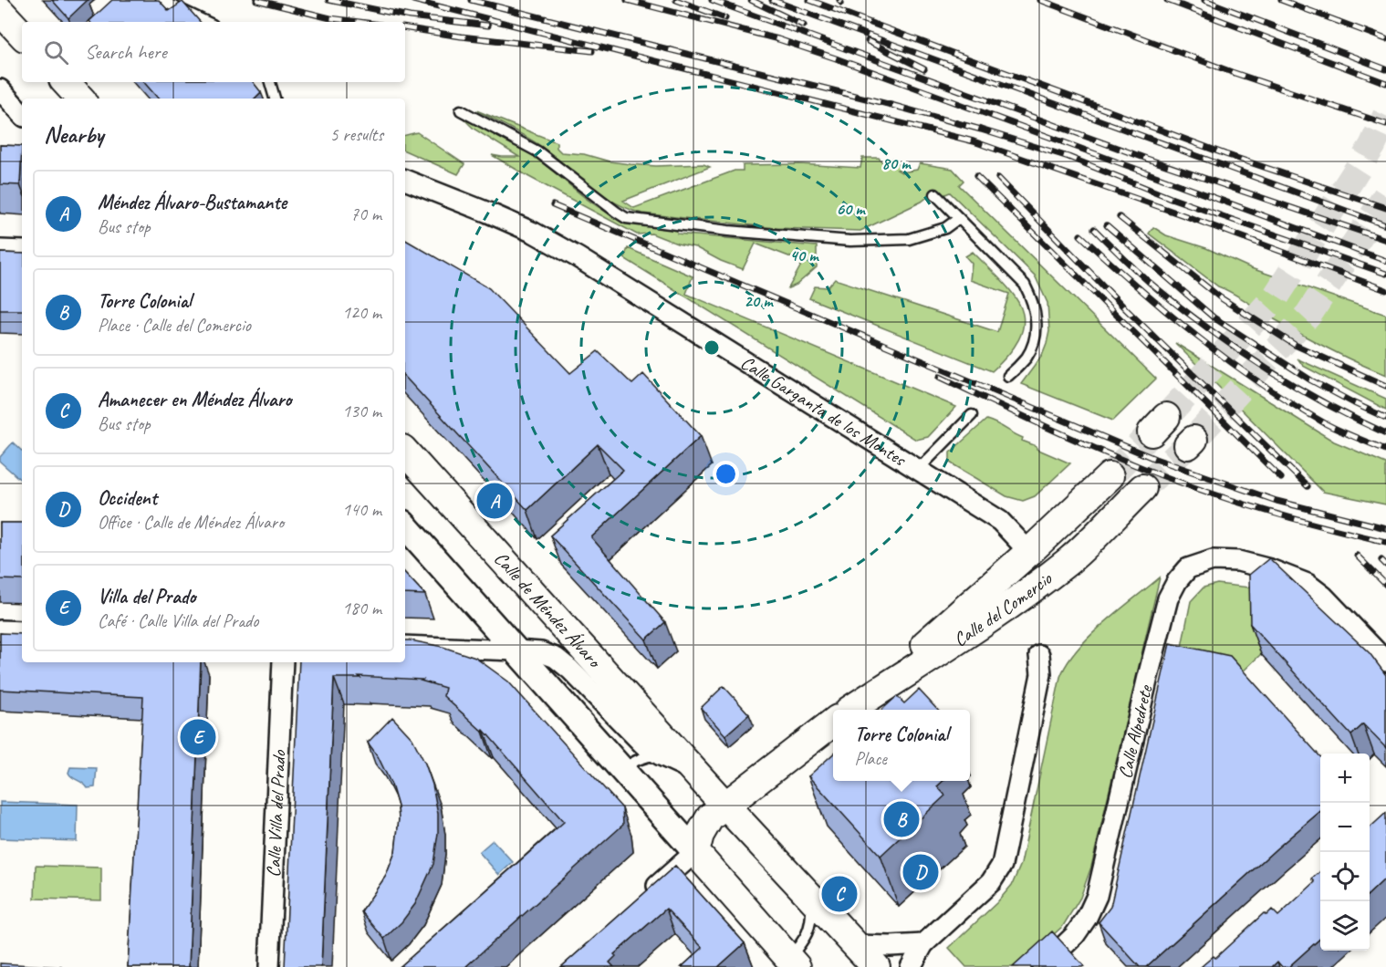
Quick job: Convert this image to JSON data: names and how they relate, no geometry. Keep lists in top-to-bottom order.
{
  "streets": {
    "main road": ["Calle del Comercio", "Calle de Méndez Álvaro"],
    "street": ["Calle Garganta de los Montes", "Calle Alpedrete", "Calle Villa del Prado"]
  },
  "crossings": [
    ["Calle Garganta de los Montes", "Calle del Comercio"],
    ["Calle del Comercio", "Calle de Méndez Álvaro"]
  ],
  "page": {
    "search": "Search here",
    "heading": ["Nearby", "5 results"],
    "list": [
      {
        "mark": "A",
        "name": "Méndez Álvaro-Bustamante",
        "note": "Bus stop",
        "value": "70 m"
      },
      {
        "mark": "B",
        "name": "Torre Colonial",
        "note": "Place · Calle del Comercio",
        "value": "120 m"
      },
      {
        "mark": "C",
        "name": "Amanecer en Méndez Álvaro",
        "note": "Bus stop",
        "value": "130 m"
      },
      {
        "mark": "D",
        "name": "Occident",
        "note": "Office · Calle de Méndez Álvaro",
        "value": "140 m"
      },
      {
        "mark": "E",
        "name": "Villa del Prado",
        "note": "Café · Calle Villa del Prado",
        "value": "180 m"
      }
    ],
    "pins": [
      "A",
      "E",
      "B",
      "D",
      "C"
    ],
    "popup": ["Torre Colonial", "Place"],
    "map_buttons": ["+", "−"]
  },
  "rings": [
    "80 m",
    "60 m",
    "40 m",
    "20 m"
  ]
}
